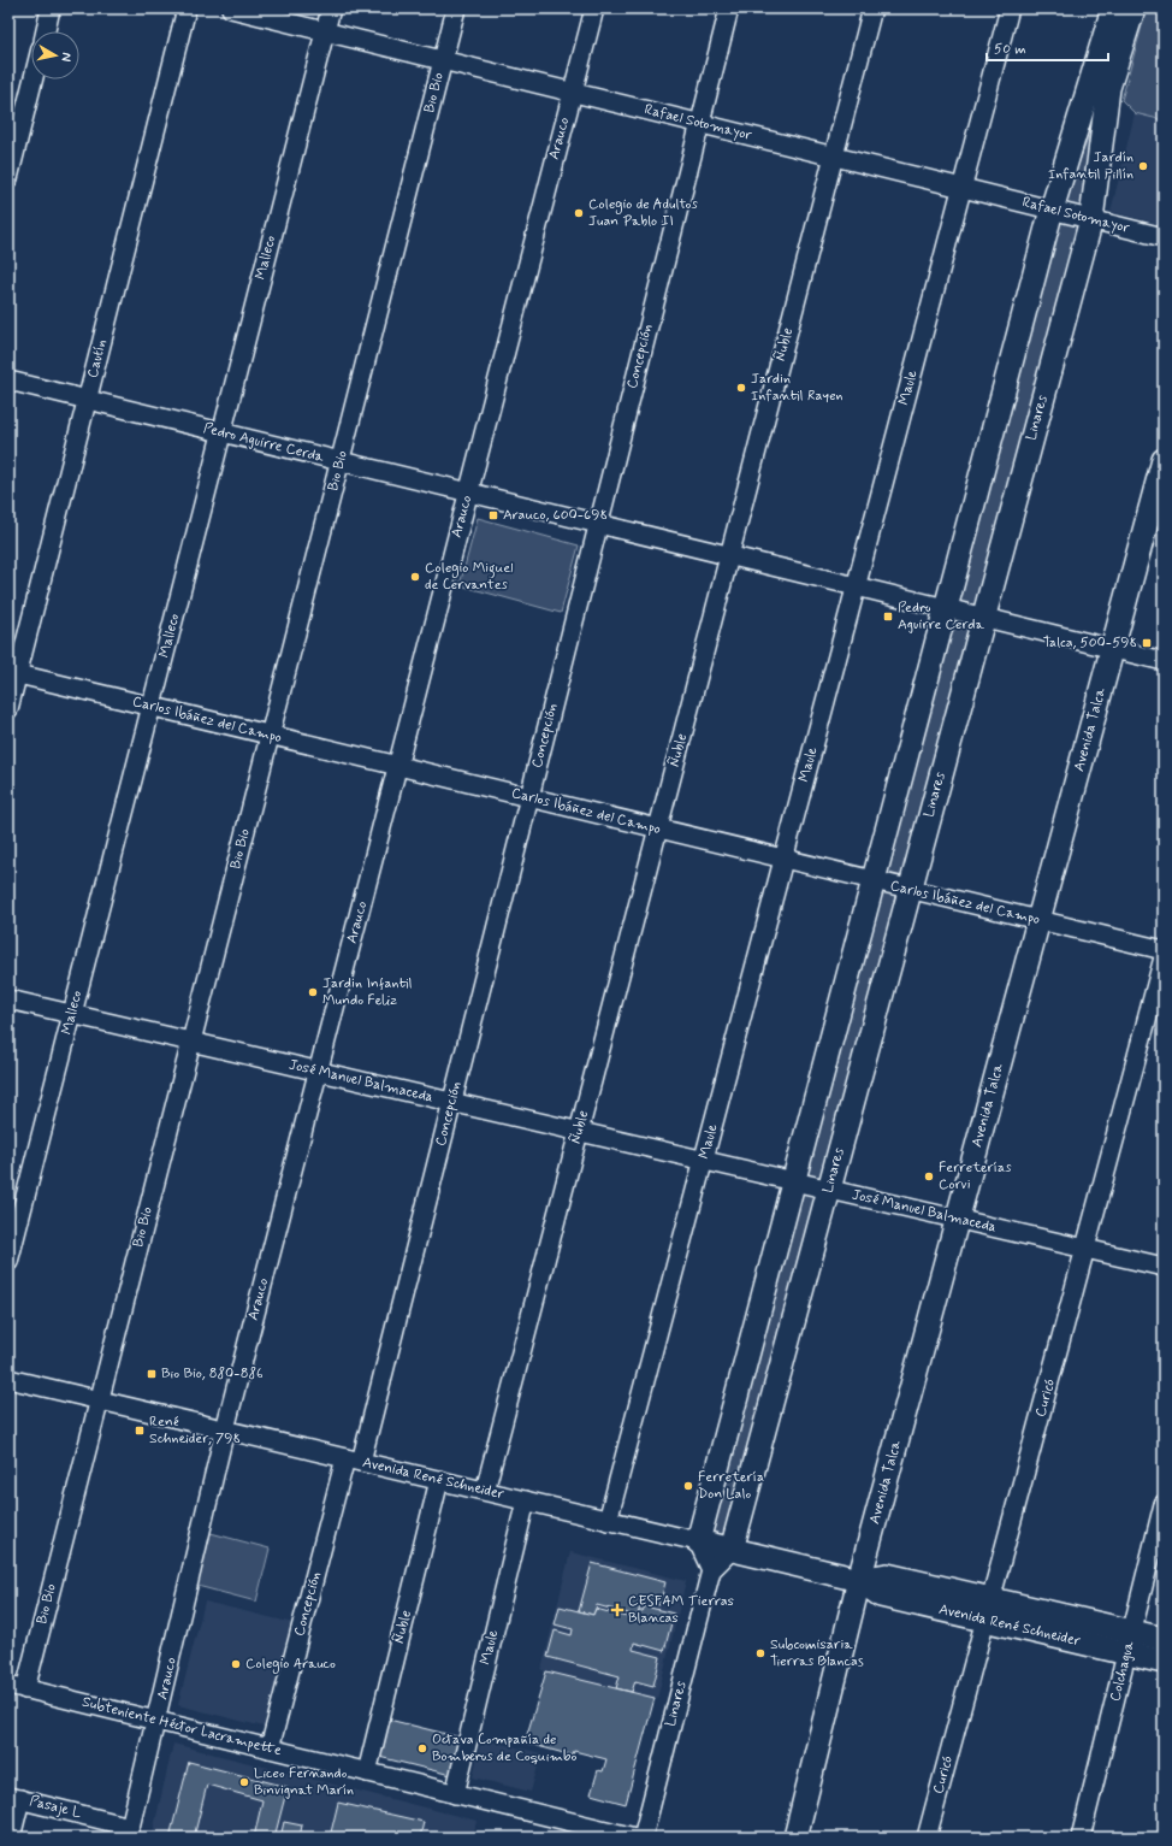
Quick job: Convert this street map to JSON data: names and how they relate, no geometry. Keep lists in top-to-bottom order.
{
  "streets": {
    "main road": ["Linares", "Avenida Talca", "Avenida René Schneider"],
    "street": [
      "Bio Bio",
      "Rafael Sotomayor",
      "Arauco",
      "Malleco",
      "Ñuble",
      "Concepción",
      "Cautín",
      "Maule",
      "Pedro Aguirre Cerda",
      "Carlos Ibáñez del Campo",
      "José Manuel Balmaceda",
      "Curicó",
      "Colchagua",
      "Subteniente Héctor Lacrampette",
      "Pasaje L"
    ]
  },
  "crossings": [
    ["Bio Bio", "Rafael Sotomayor"],
    ["Bio Bio", "Pedro Aguirre Cerda"],
    ["Bio Bio", "Carlos Ibáñez del Campo"],
    ["Bio Bio", "José Manuel Balmaceda"],
    ["Bio Bio", "Avenida René Schneider"],
    ["Bio Bio", "Subteniente Héctor Lacrampette"],
    ["Rafael Sotomayor", "Arauco"],
    ["Rafael Sotomayor", "Malleco"],
    ["Rafael Sotomayor", "Ñuble"],
    ["Rafael Sotomayor", "Concepción"],
    ["Rafael Sotomayor", "Maule"],
    ["Rafael Sotomayor", "Linares"],
    ["Arauco", "Pedro Aguirre Cerda"],
    ["Arauco", "Carlos Ibáñez del Campo"],
    ["Arauco", "José Manuel Balmaceda"],
    ["Arauco", "Avenida René Schneider"],
    ["Arauco", "Subteniente Héctor Lacrampette"],
    ["Arauco", "Pasaje L"],
    ["Malleco", "Pedro Aguirre Cerda"],
    ["Malleco", "Carlos Ibáñez del Campo"],
    ["Malleco", "José Manuel Balmaceda"],
    ["Ñuble", "Pedro Aguirre Cerda"],
    ["Ñuble", "Carlos Ibáñez del Campo"],
    ["Ñuble", "José Manuel Balmaceda"],
    ["Ñuble", "Avenida René Schneider"],
    ["Ñuble", "Subteniente Héctor Lacrampette"],
    ["Concepción", "Pedro Aguirre Cerda"],
    ["Concepción", "Carlos Ibáñez del Campo"],
    ["Concepción", "José Manuel Balmaceda"],
    ["Concepción", "Avenida René Schneider"],
    ["Concepción", "Subteniente Héctor Lacrampette"],
    ["Cautín", "Pedro Aguirre Cerda"],
    ["Cautín", "Carlos Ibáñez del Campo"],
    ["Maule", "Pedro Aguirre Cerda"],
    ["Maule", "Carlos Ibáñez del Campo"],
    ["Maule", "José Manuel Balmaceda"],
    ["Maule", "Avenida René Schneider"],
    ["Maule", "Subteniente Héctor Lacrampette"],
    ["Linares", "Pedro Aguirre Cerda"],
    ["Linares", "Carlos Ibáñez del Campo"],
    ["Linares", "José Manuel Balmaceda"],
    ["Linares", "Avenida René Schneider"],
    ["Pedro Aguirre Cerda", "Avenida Talca"],
    ["Carlos Ibáñez del Campo", "Avenida Talca"],
    ["Avenida Talca", "José Manuel Balmaceda"],
    ["Avenida Talca", "Avenida René Schneider"],
    ["José Manuel Balmaceda", "Curicó"],
    ["Curicó", "Avenida René Schneider"],
    ["Avenida René Schneider", "Colchagua"]
  ],
  "places": {
    "other": [
      "Jardín Infantil Pillín",
      "Colegio de Adultos Juan Pablo II",
      "Jardin Infantil Rayen",
      "Colegio Miguel de Cervantes",
      "Jardin Infantil Mundo Feliz",
      "Ferreterías Corvi",
      "Ferretería Don Lalo",
      "Subcomisaria Tierras Blancas",
      "Colegio Arauco",
      "Octava Compañía de Bomberos de Coquimbo",
      "Liceo Fernando Binvignat Marín"
    ],
    "transit": [
      "Arauco, 600-698",
      "Pedro Aguirre Cerda",
      "Talca, 500-598",
      "Bio Bio, 880-886",
      "René Schneider, 798"
    ],
    "health": ["CESFAM Tierras Blancas"]
  },
  "scale_bar": "50 m",
  "north": "right"
}
